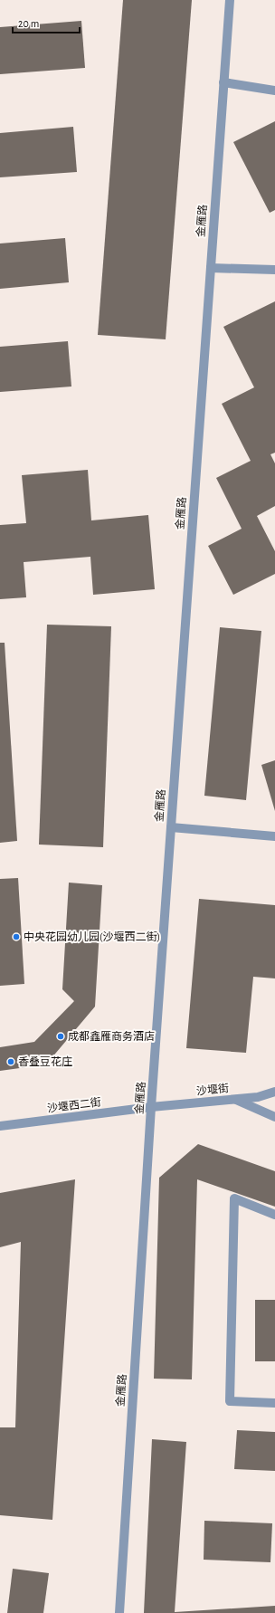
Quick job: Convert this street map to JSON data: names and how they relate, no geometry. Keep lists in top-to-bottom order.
{
  "streets": {
    "street": ["金雁路", "沙堰街", "沙堰西二街"]
  },
  "crossings": [
    ["金雁路", "沙堰街"],
    ["金雁路", "沙堰西二街"],
    ["沙堰街", "沙堰西二街"]
  ],
  "places": ["中央花园幼儿园(沙堰西二街)", "成都鑫雁商务酒店", "香叠豆花庄"],
  "scale_bar": "20 m"
}
